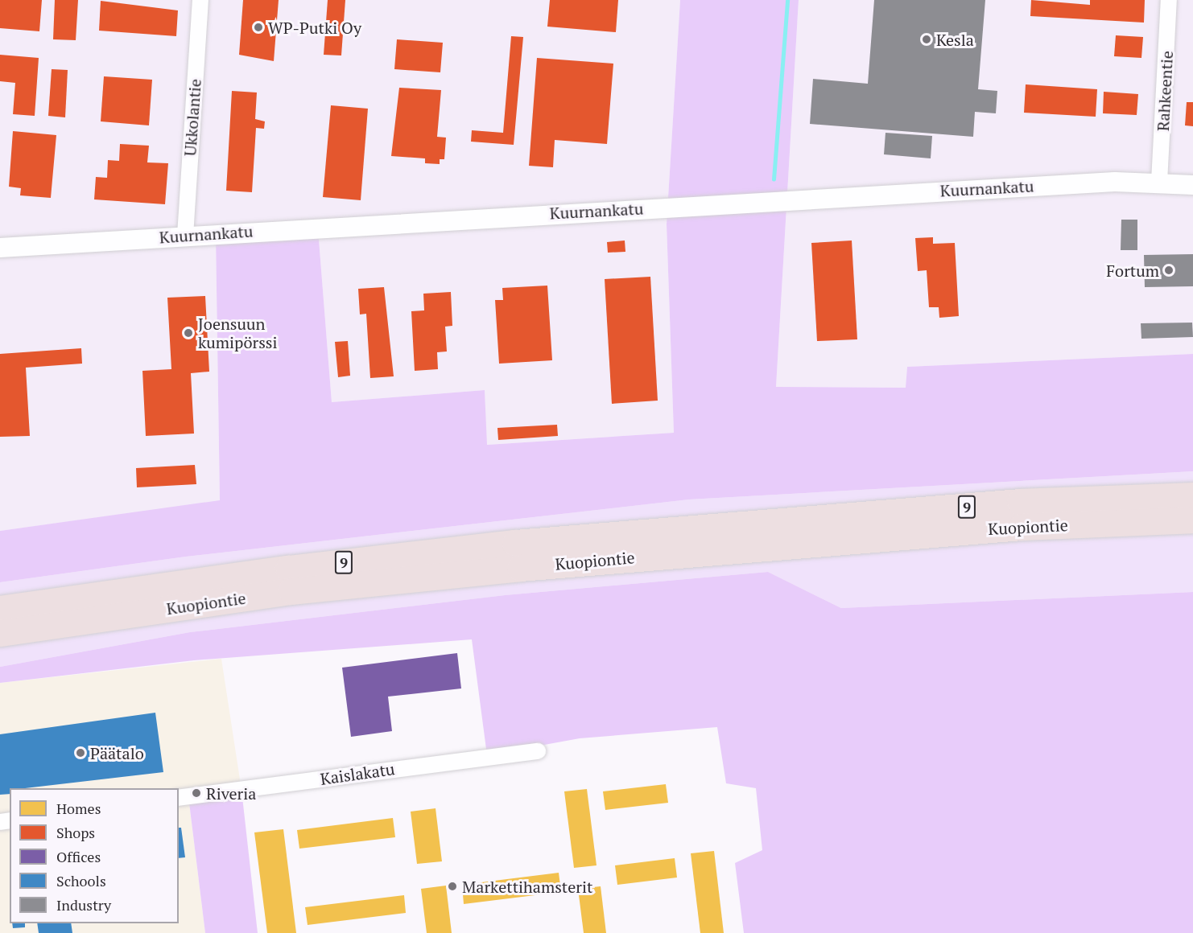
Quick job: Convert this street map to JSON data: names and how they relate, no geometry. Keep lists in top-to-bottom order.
{
  "streets": {
    "highway": ["9", "Kuopiontie"],
    "street": [
      "Rahkeentie",
      "Ukkolantie",
      "Kuurnankatu",
      "Kaislakatu"
    ]
  },
  "crossings": [
    ["Rahkeentie", "Kuurnankatu"],
    ["Ukkolantie", "Kuurnankatu"]
  ],
  "places": [
    "WP-Putki Oy",
    "Kesla",
    "Fortum",
    "Joensuun kumipörssi",
    "Päätalo",
    "Riveria",
    "Markettihamsterit"
  ],
  "legend": [
    "Homes",
    "Shops",
    "Offices",
    "Schools",
    "Industry"
  ]
}
